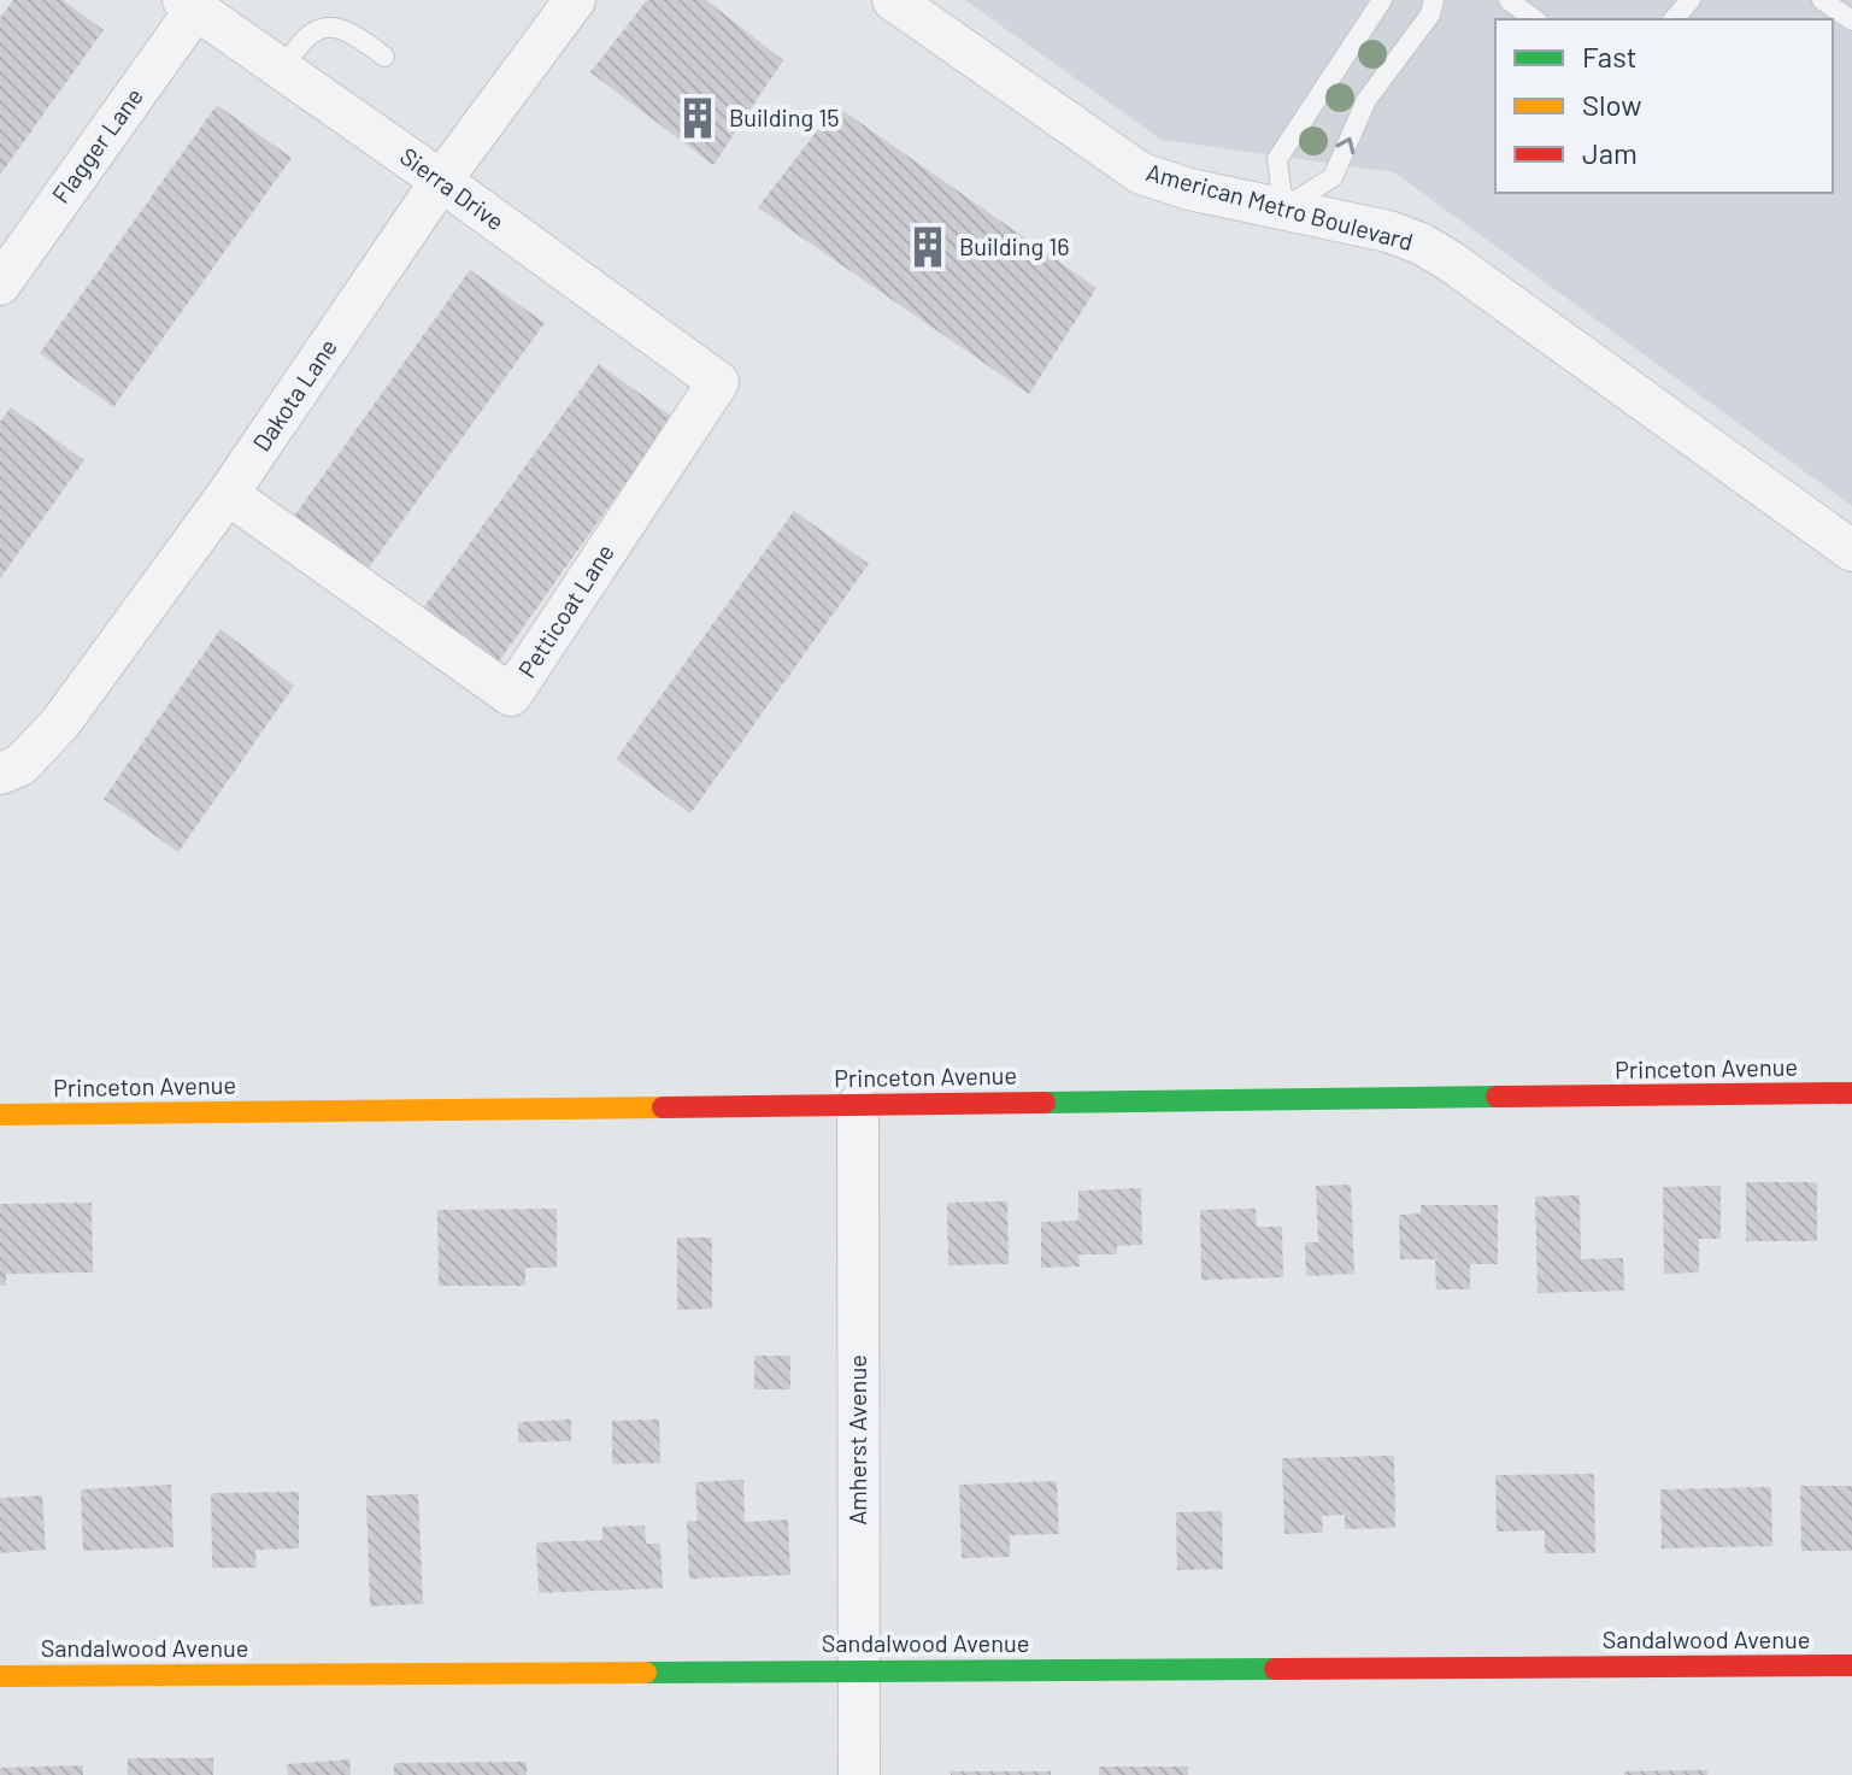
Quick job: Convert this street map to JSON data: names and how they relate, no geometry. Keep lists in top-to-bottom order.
{
  "streets": {
    "street": [
      "Flagger Lane",
      "Sierra Drive",
      "American Metro Boulevard",
      "Dakota Lane",
      "Petticoat Lane",
      "Princeton Avenue",
      "Amherst Avenue",
      "Sandalwood Avenue"
    ]
  },
  "crossings": [
    ["Flagger Lane", "Sierra Drive"],
    ["Sierra Drive", "Dakota Lane"],
    ["Sierra Drive", "Petticoat Lane"],
    ["Dakota Lane", "Petticoat Lane"],
    ["Princeton Avenue", "Amherst Avenue"],
    ["Amherst Avenue", "Sandalwood Avenue"]
  ],
  "places": {
    "building": ["Building 15", "Building 16"]
  },
  "legend": ["Fast", "Slow", "Jam"]
}
